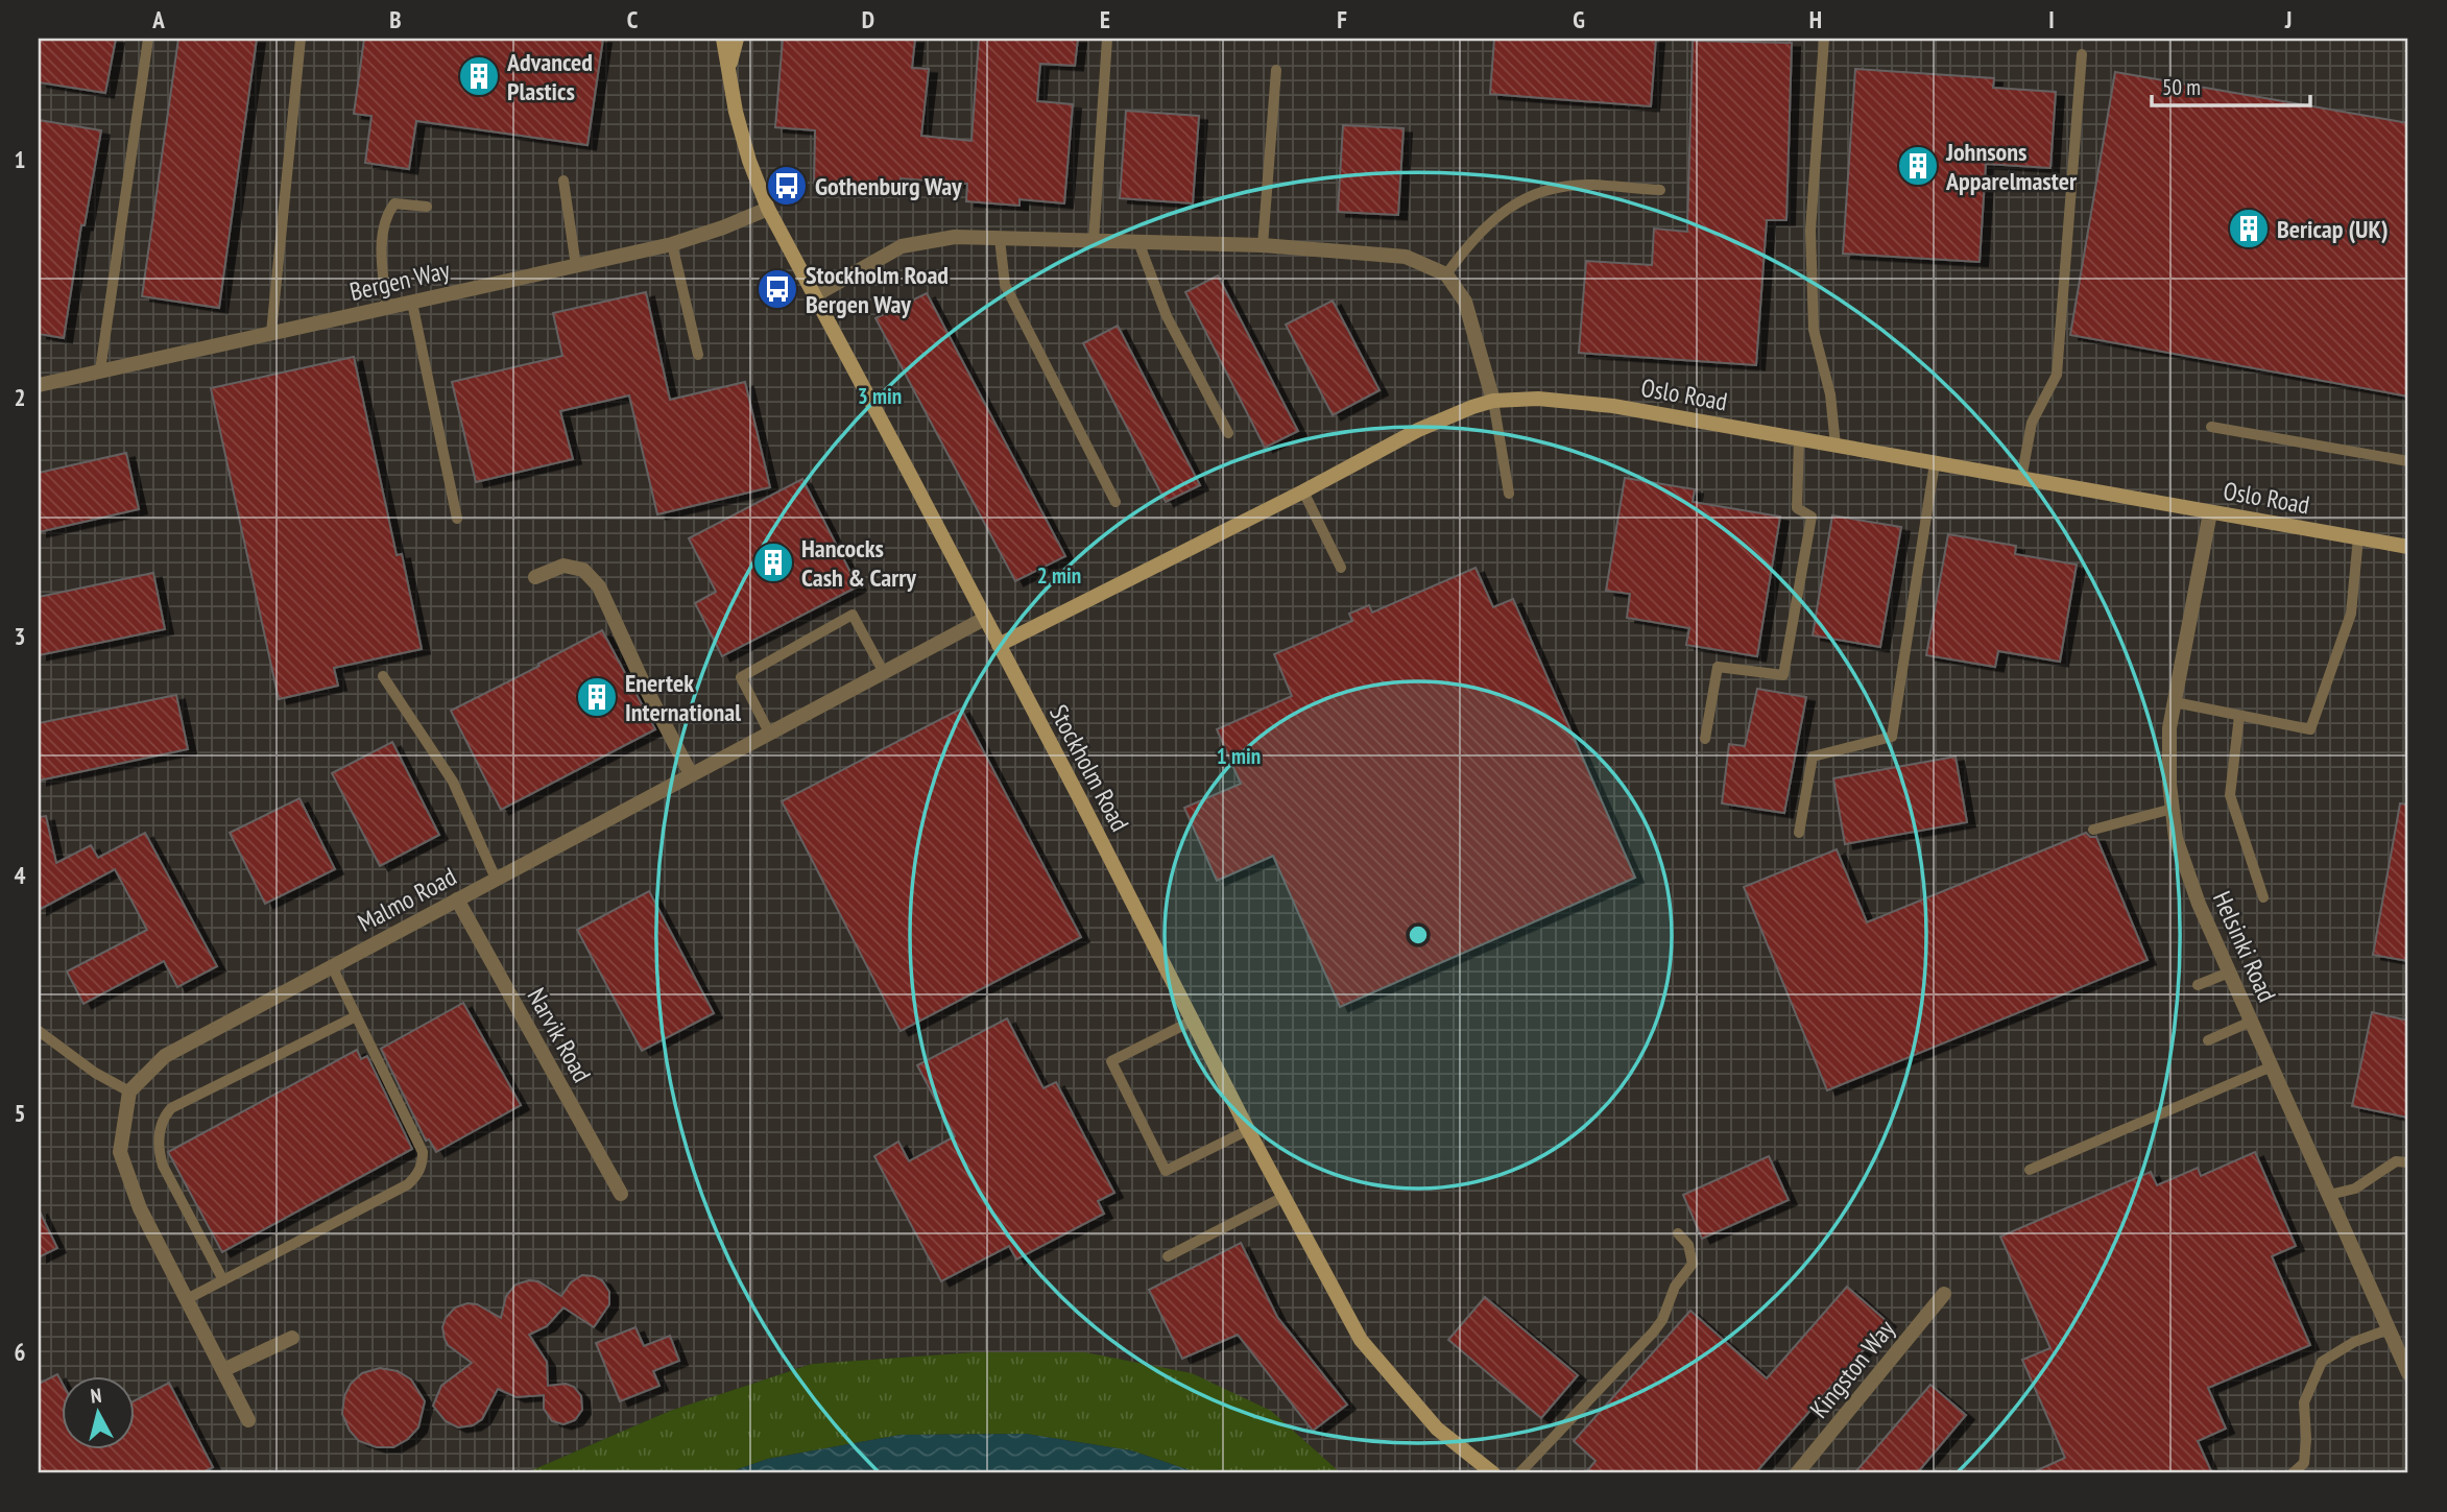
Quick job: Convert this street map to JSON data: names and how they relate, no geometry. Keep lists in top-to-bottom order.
{
  "streets": {
    "street": [
      "Bergen Way",
      "Oslo Road",
      "Stockholm Road",
      "Malmo Road",
      "Helsinki Road",
      "Narvik Road",
      "Kingston Way"
    ]
  },
  "crossings": [
    ["Bergen Way", "Stockholm Road"],
    ["Oslo Road", "Stockholm Road"],
    ["Oslo Road", "Helsinki Road"],
    ["Stockholm Road", "Malmo Road"],
    ["Malmo Road", "Narvik Road"]
  ],
  "places": {
    "building": [
      "Advanced Plastics",
      "Johnsons Apparelmaster",
      "Bericap (UK)",
      "Hancocks Cash & Carry",
      "Enertek International"
    ],
    "bus stop": ["Gothenburg Way", "Stockholm Road Bergen Way"]
  },
  "scale_bar": "50 m",
  "north": "top",
  "grid": {
    "columns": [
      "A",
      "B",
      "C",
      "D",
      "E",
      "F",
      "G",
      "H",
      "I",
      "J"
    ],
    "rows": [
      "1",
      "2",
      "3",
      "4",
      "5",
      "6"
    ]
  },
  "rings": ["3 min", "2 min", "1 min"]
}
